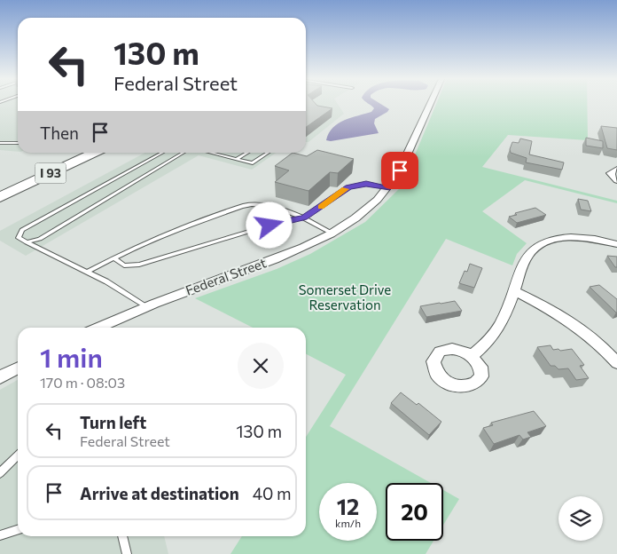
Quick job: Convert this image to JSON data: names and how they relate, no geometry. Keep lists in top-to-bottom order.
{
  "streets": {
    "highway": ["I 93"],
    "street": ["Federal Street"]
  },
  "parks": ["Somerset Drive Reservation"],
  "page": {
    "turn": ["130 m", "Federal Street"],
    "then": "Then",
    "heading": ["1 min", "170 m · 08:03"],
    "list": [
      {
        "name": "Turn left",
        "note": "Federal Street",
        "value": "130 m"
      },
      {
        "name": "Arrive at destination",
        "value": "40 m"
      }
    ],
    "speed": "12 km/h",
    "limit": "20"
  }
}
